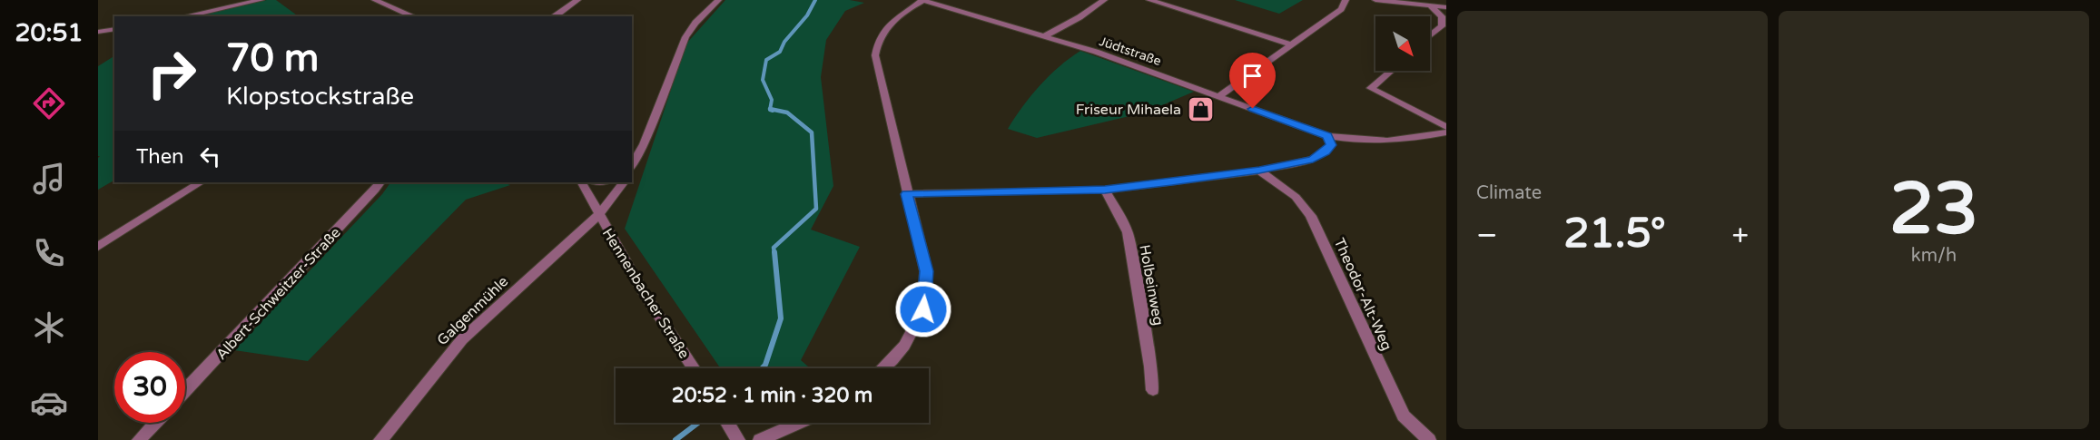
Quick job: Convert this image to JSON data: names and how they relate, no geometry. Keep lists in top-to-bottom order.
{
  "streets": {
    "street": [
      "Jüdtstraße",
      "Holbeinweg",
      "Albert-Schweitzer-Straße",
      "Hennenbacher Straße",
      "Theodor-Alt-Weg",
      "Galgenmühle"
    ]
  },
  "crossings": [
    ["Hennenbacher Straße", "Galgenmühle"]
  ],
  "places": {
    "shop": ["Friseur Mihaela"]
  },
  "north": "bottom right",
  "page": {
    "tabs": "20:51",
    "tile": [
      "Climate",
      ["23", "km/h"]
    ],
    "turn": ["70 m", "Klopstockstraße"],
    "then": "Then",
    "heat": ["−", "21.5°", "+"],
    "limit": "30",
    "trip": "20:52 · 1 min · 320 m"
  }
}
